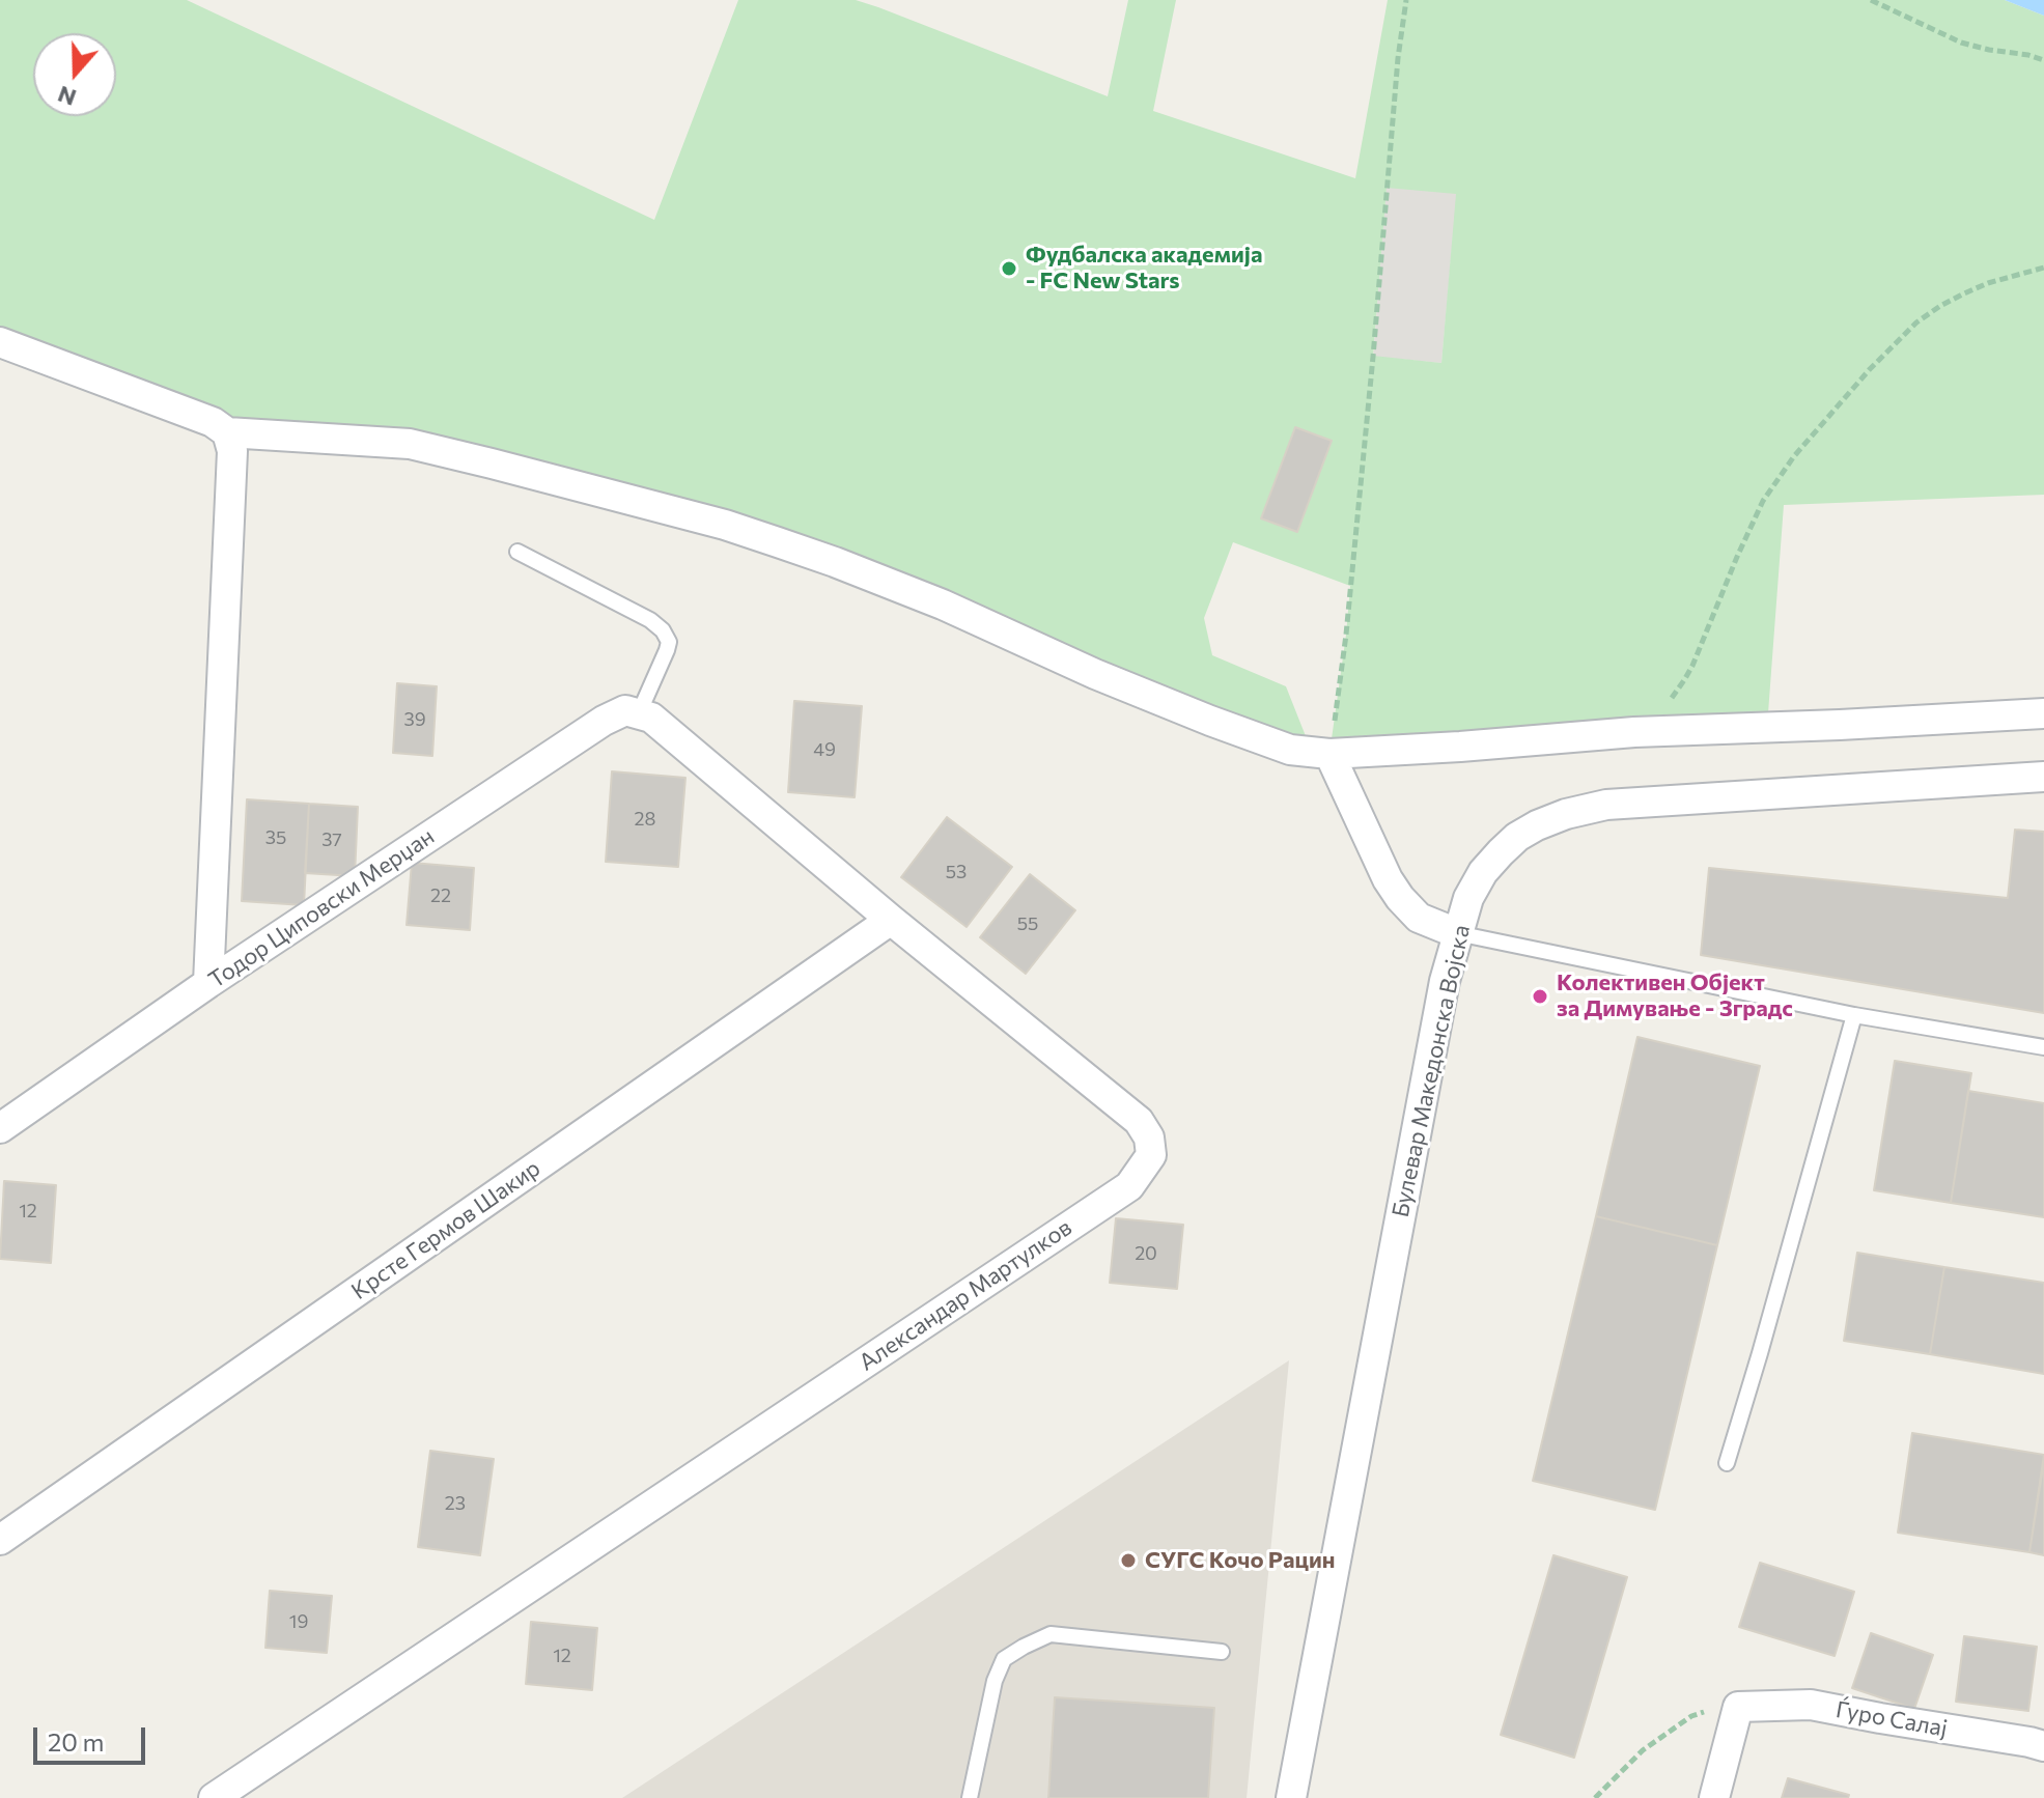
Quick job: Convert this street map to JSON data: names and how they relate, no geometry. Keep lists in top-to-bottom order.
{
  "streets": {
    "street": [
      "Тодор Циповски Мерџан",
      "Булевар Македонска Војска",
      "Крсте Гермов Шакир",
      "Александар Мартулков",
      "Ѓуро Салај"
    ]
  },
  "crossings": [
    ["Тодор Циповски Мерџан", "Александар Мартулков"],
    ["Крсте Гермов Шакир", "Александар Мартулков"]
  ],
  "places": ["Фудбалска академија - FC New Stars", "Колективен Објект за Димување - Зградс", "СУГС Кочо Рацин"],
  "house_numbers": [
    "39",
    "49",
    "28",
    "35",
    "37",
    "53",
    "22",
    "55",
    "12",
    "20",
    "23",
    "19",
    "12"
  ],
  "scale_bar": "20 m",
  "north": "bottom"
}
